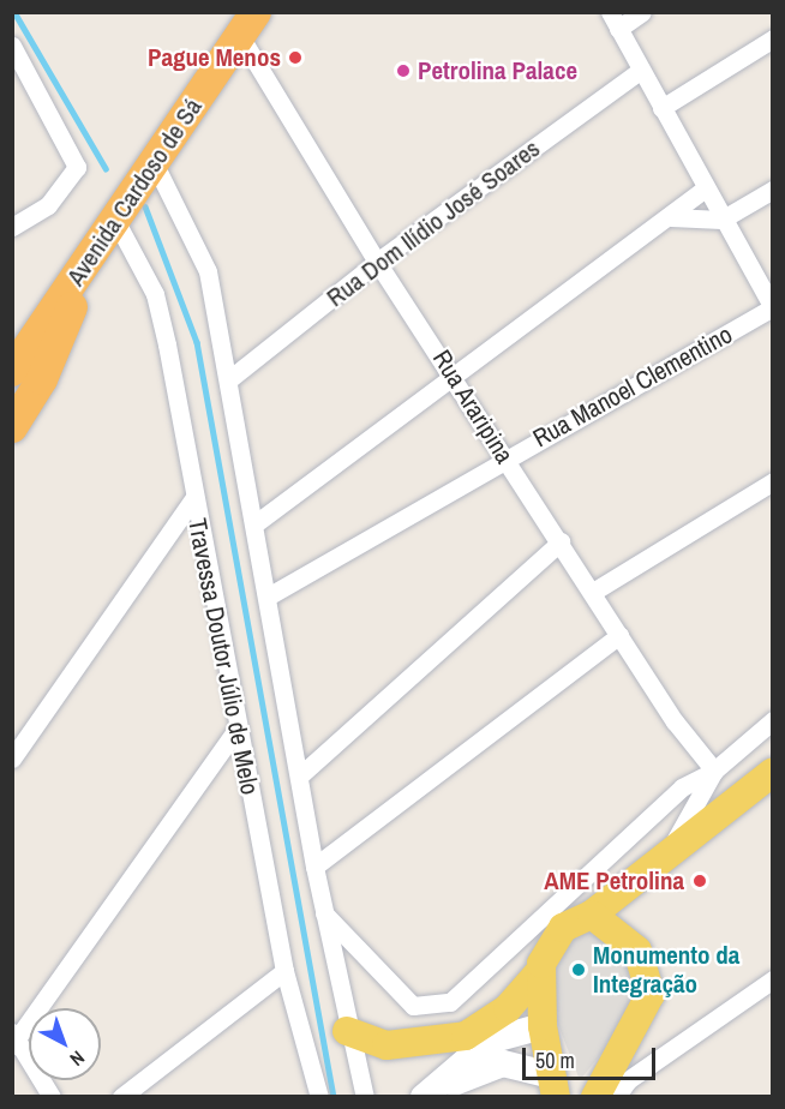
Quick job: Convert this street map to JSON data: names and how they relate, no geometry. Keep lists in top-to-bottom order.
{
  "streets": {
    "highway": ["Avenida Cardoso de Sá"],
    "street": [
      "Rua Dom Ilídio José Soares",
      "Rua Manoel Clementino",
      "Rua Araripina",
      "Travessa Doutor Júlio de Melo"
    ]
  },
  "crossings": [
    ["Avenida Cardoso de Sá", "Rua Araripina"],
    ["Avenida Cardoso de Sá", "Travessa Doutor Júlio de Melo"],
    ["Rua Dom Ilídio José Soares", "Rua Araripina"],
    ["Rua Dom Ilídio José Soares", "Travessa Doutor Júlio de Melo"],
    ["Rua Manoel Clementino", "Rua Araripina"],
    ["Rua Manoel Clementino", "Travessa Doutor Júlio de Melo"]
  ],
  "places": [
    "Pague Menos",
    "Petrolina Palace",
    "AME Petrolina",
    "Monumento da Integração"
  ],
  "scale_bar": "50 m",
  "north": "bottom right"
}
